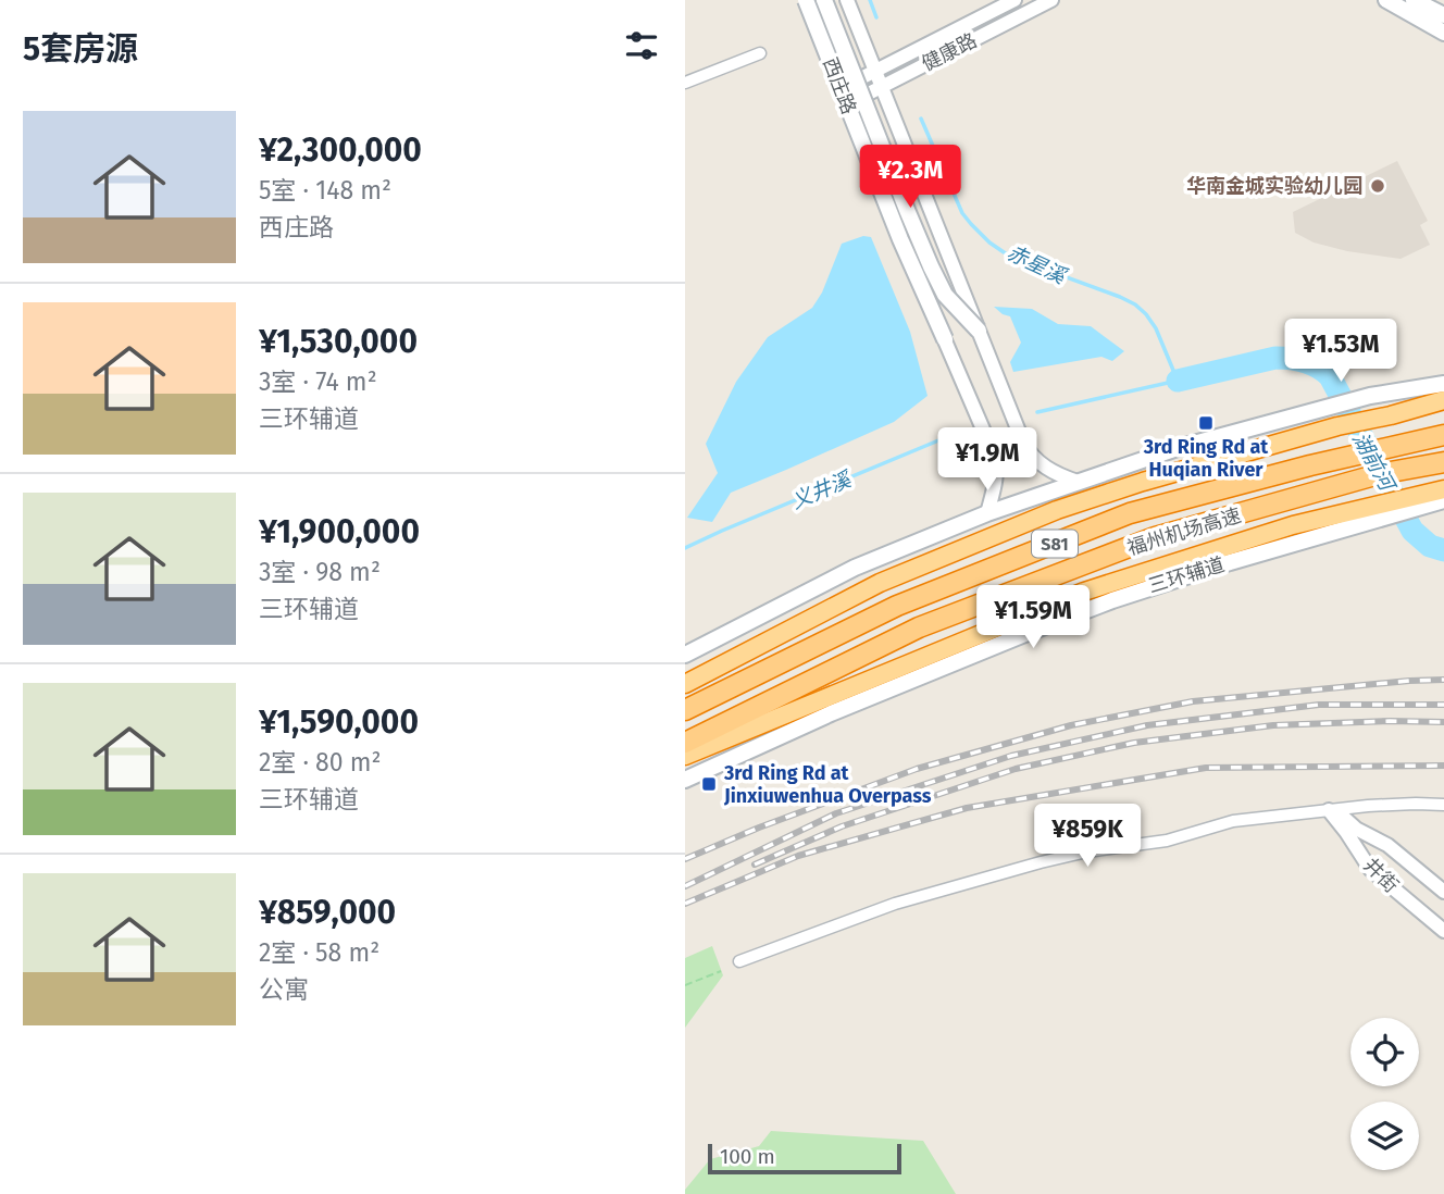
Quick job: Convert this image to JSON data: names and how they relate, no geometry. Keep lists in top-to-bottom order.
{
  "streets": {
    "highway": ["福州机场高速", "S81"],
    "main road": ["西庄路", "三环辅道"],
    "street": ["健康路", "井街"]
  },
  "water": ["赤星溪", "湖前河", "义井溪"],
  "places": {
    "other": ["华南金城实验幼儿园"],
    "transit": ["3rd Ring Rd at Huqian River", "3rd Ring Rd at Jinxiuwenhua Overpass"]
  },
  "scale_bar": "100 m",
  "page": {
    "heading": "5套房源",
    "list": [
      {
        "name": "¥2,300,000",
        "note": "5室 · 148 m² · 西庄路"
      },
      {
        "name": "¥1,530,000",
        "note": "3室 · 74 m² · 三环辅道"
      },
      {
        "name": "¥1,900,000",
        "note": "3室 · 98 m² · 三环辅道"
      },
      {
        "name": "¥1,590,000",
        "note": "2室 · 80 m² · 三环辅道"
      },
      {
        "name": "¥859,000",
        "note": "2室 · 58 m² · 公寓"
      }
    ],
    "price": [
      "¥2.3M",
      "¥1.53M",
      "¥1.9M",
      "¥1.59M",
      "¥859K"
    ],
    "scale": "100 m"
  }
}
